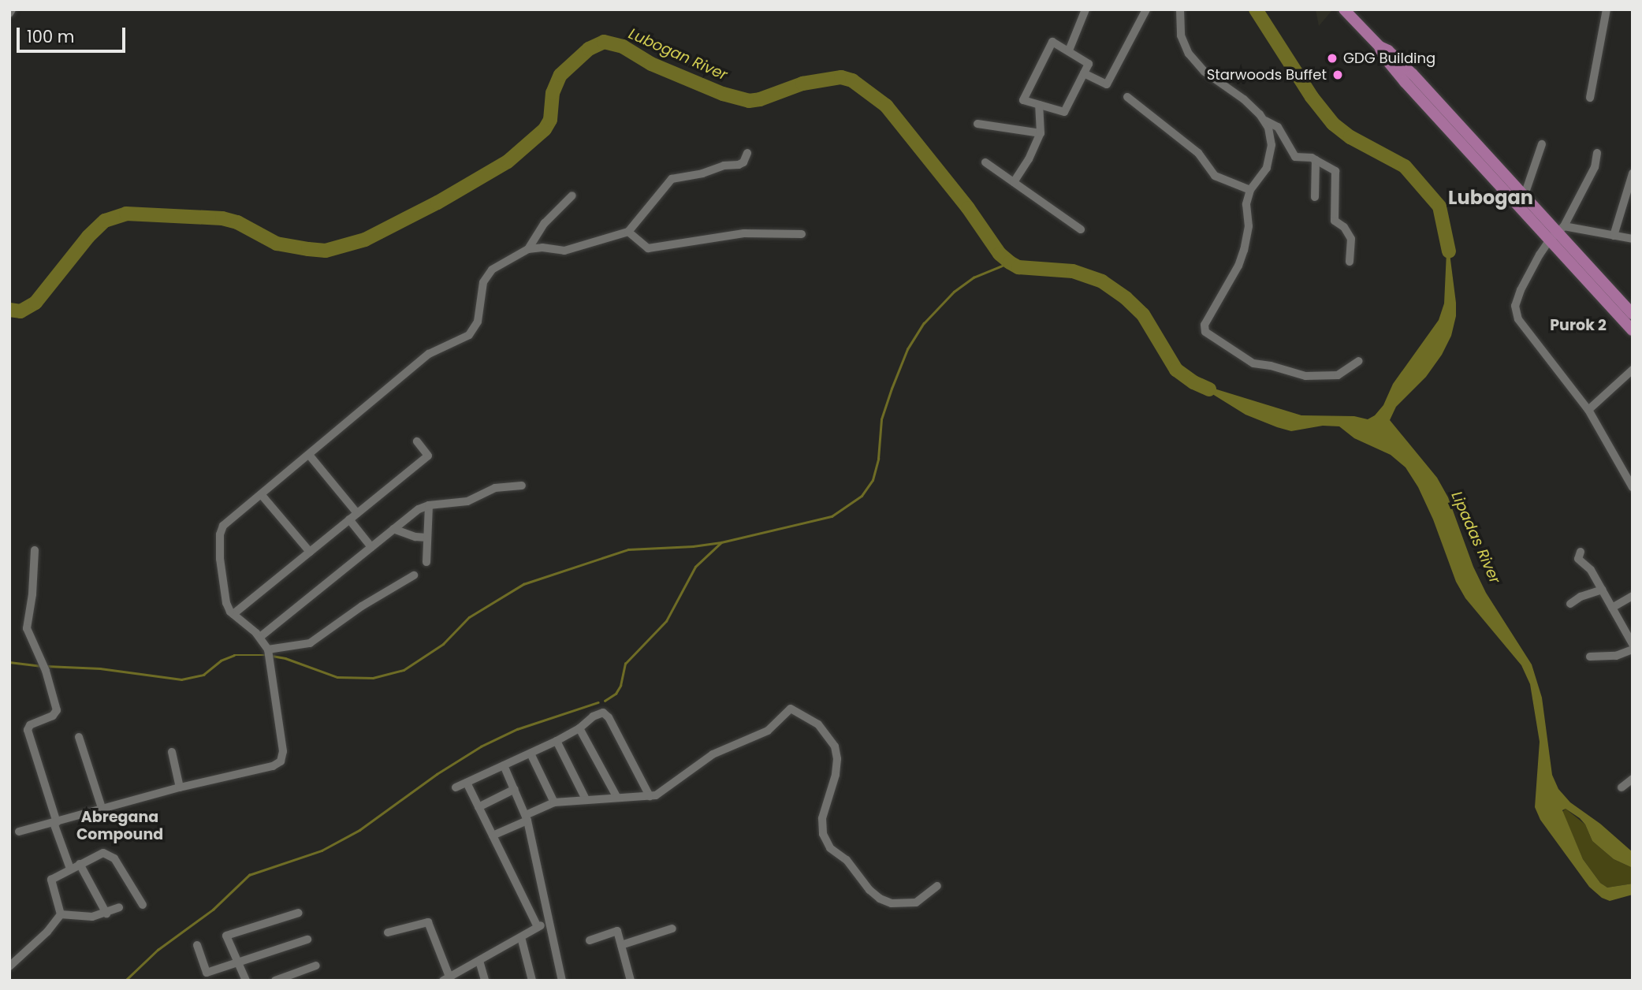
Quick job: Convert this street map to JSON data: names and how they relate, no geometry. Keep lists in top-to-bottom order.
{
  "districts": ["Lubogan", "Purok 2", "Abregana Compound"],
  "water": ["Lubogan River", "Lipadas River"],
  "places": ["GDG Building", "Starwoods Buffet"],
  "scale_bar": "100 m"
}
